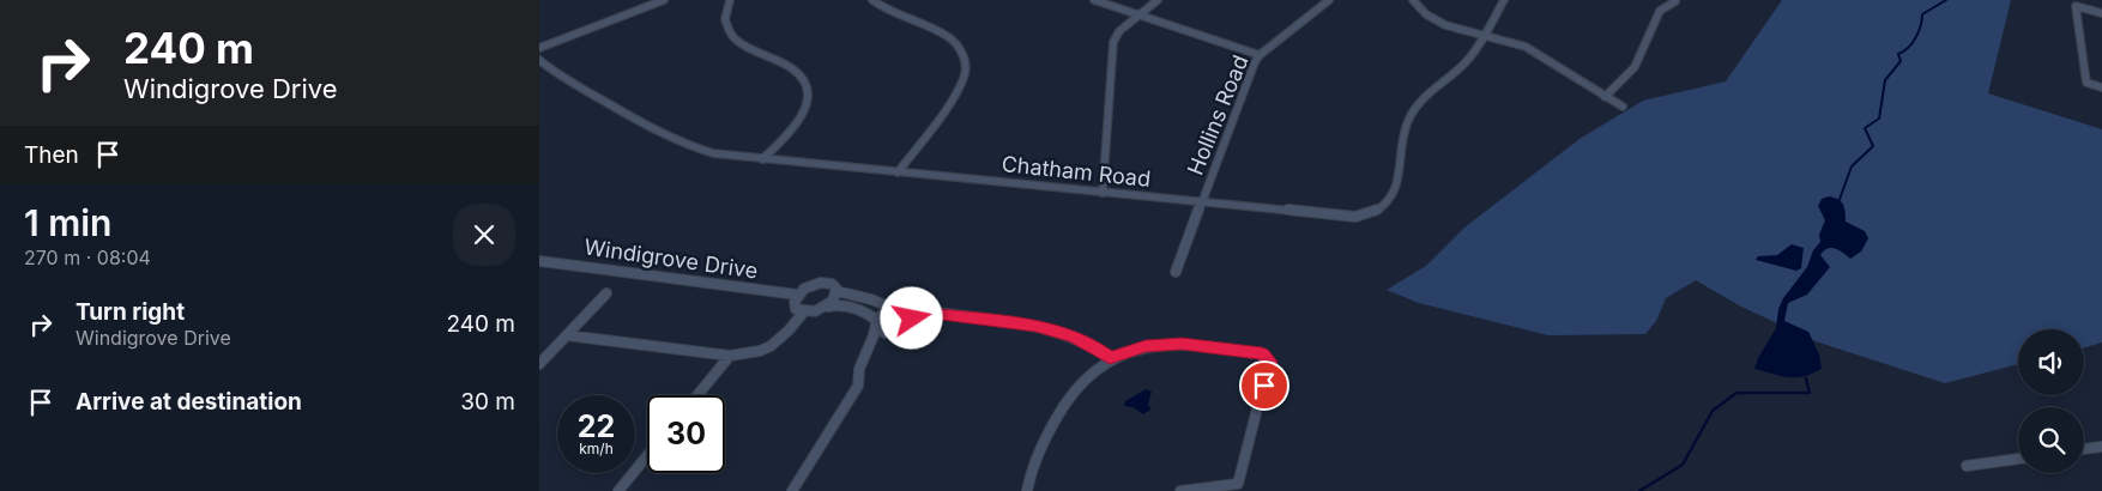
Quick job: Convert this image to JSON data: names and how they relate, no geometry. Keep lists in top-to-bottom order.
{
  "streets": {
    "street": ["Hollins Road", "Chatham Road", "Windigrove Drive"]
  },
  "crossings": [
    ["Hollins Road", "Chatham Road"]
  ],
  "page": {
    "turn": ["240 m", "Windigrove Drive"],
    "then": "Then",
    "heading": ["1 min", "270 m · 08:04"],
    "list": [
      {
        "name": "Turn right",
        "note": "Windigrove Drive",
        "value": "240 m"
      },
      {
        "name": "Arrive at destination",
        "value": "30 m"
      }
    ],
    "speed": "22 km/h",
    "limit": "30"
  }
}
